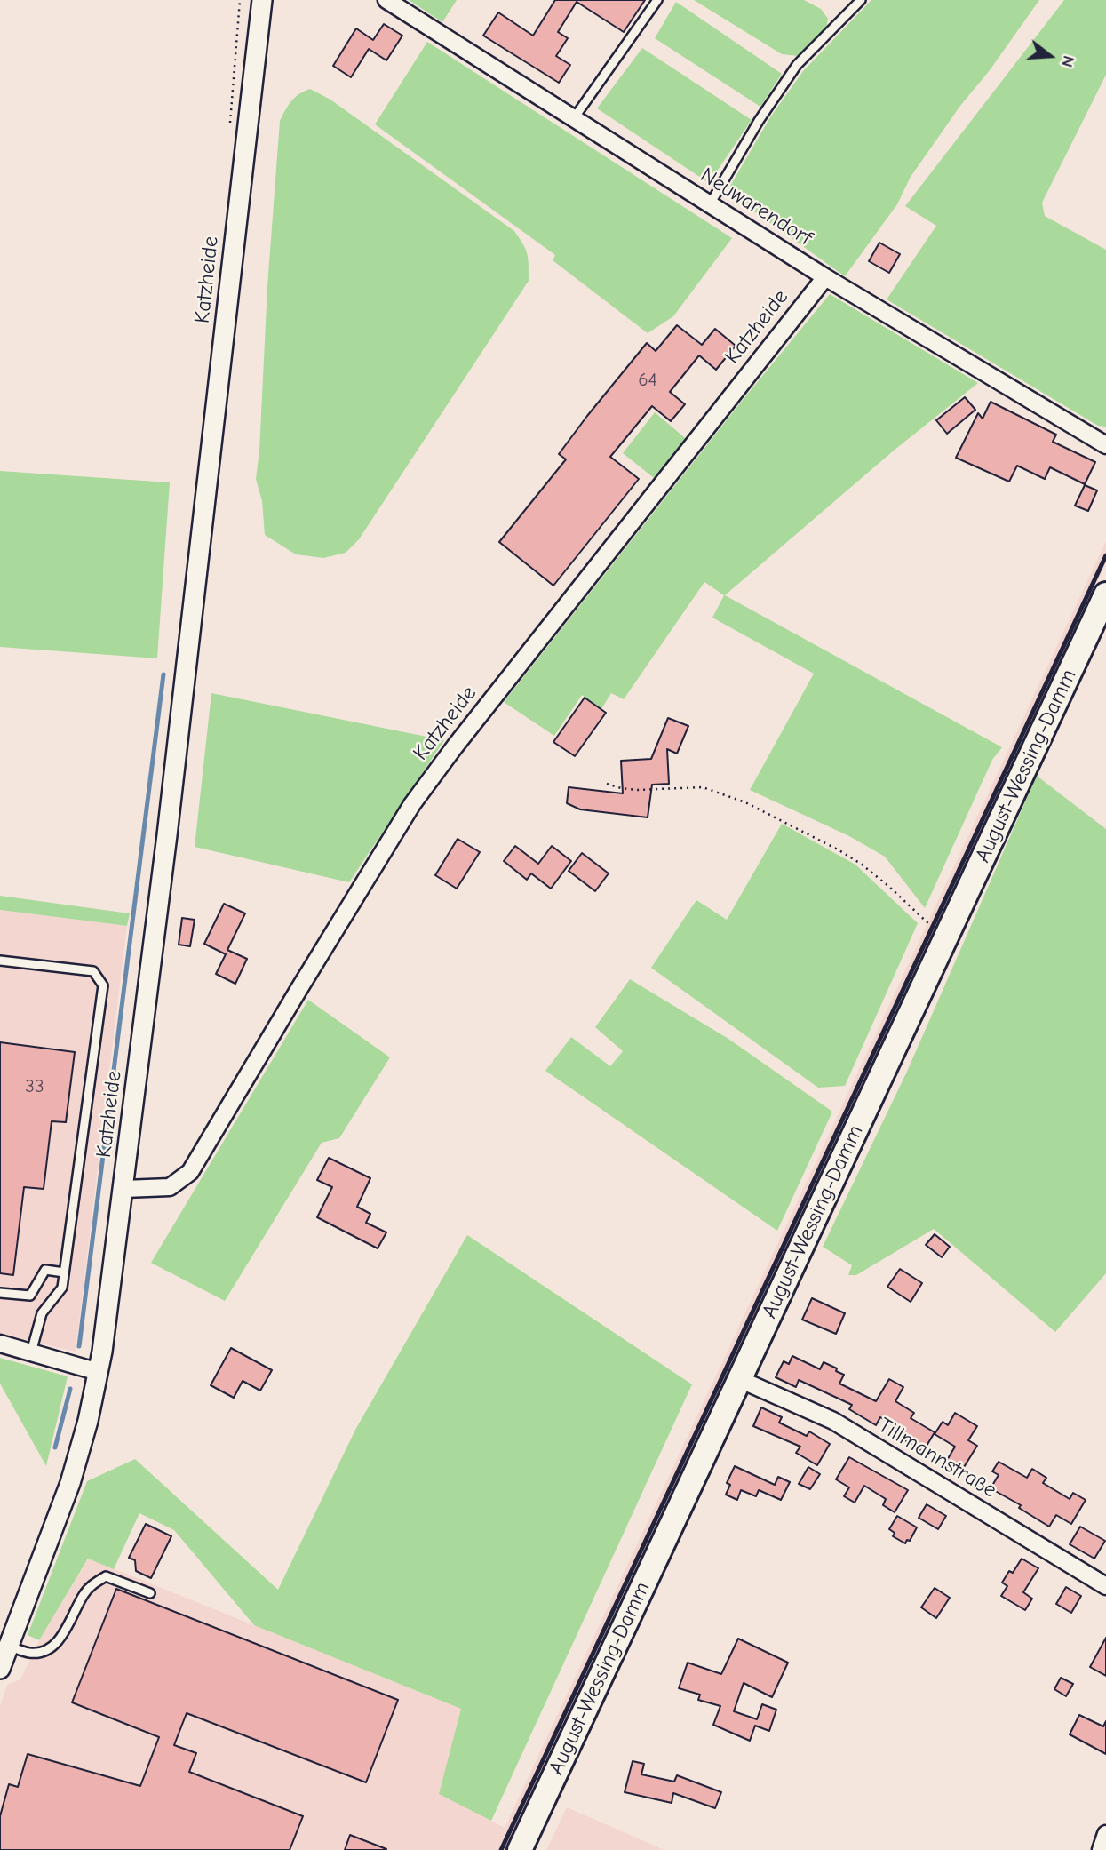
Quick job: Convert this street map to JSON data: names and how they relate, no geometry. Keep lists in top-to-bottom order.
{
  "streets": {
    "main road": ["August-Wessing-Damm"],
    "street": ["Neuwarendorf", "Katzheide", "Tillmannstraße"]
  },
  "crossings": [
    ["Neuwarendorf", "Katzheide"],
    ["August-Wessing-Damm", "Tillmannstraße"]
  ],
  "house_numbers": ["64", "33"],
  "north": "right"
}
